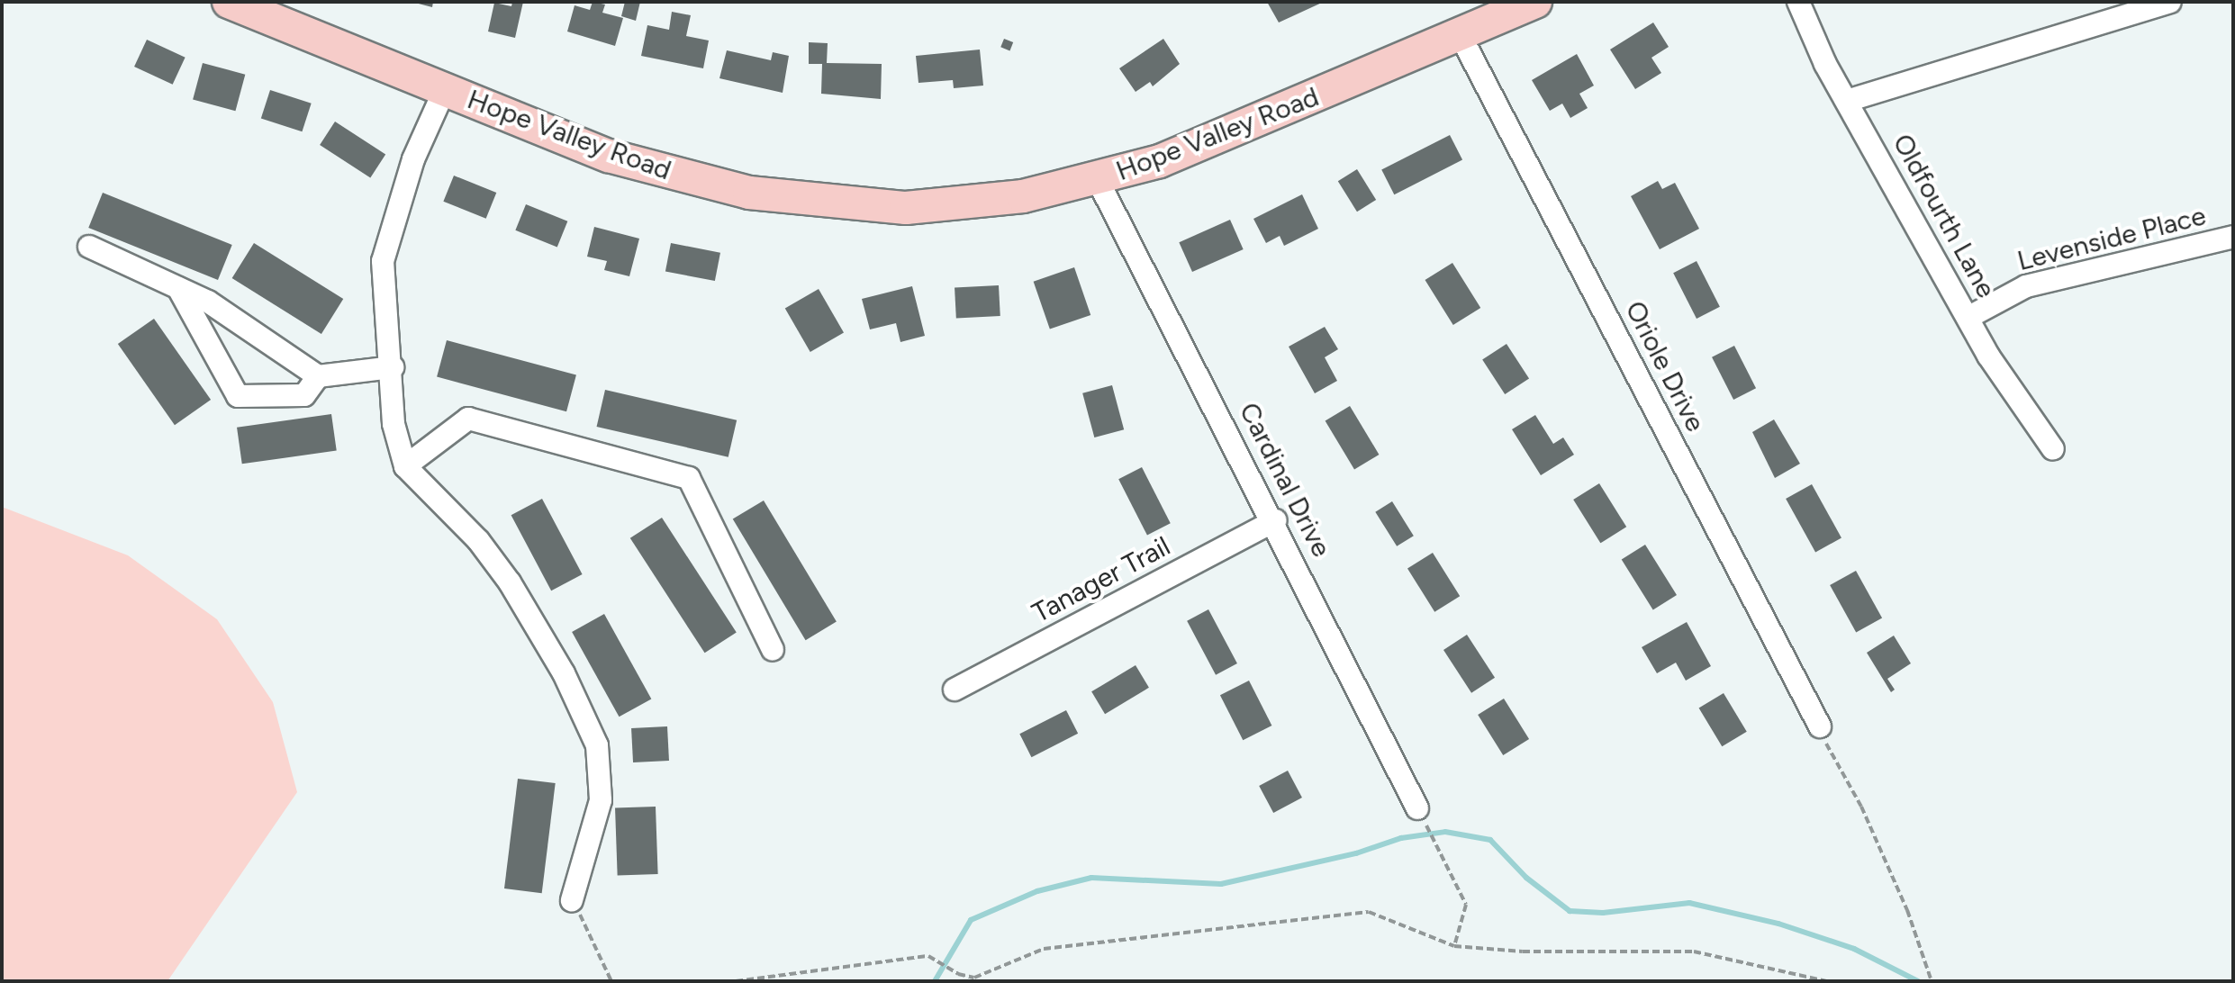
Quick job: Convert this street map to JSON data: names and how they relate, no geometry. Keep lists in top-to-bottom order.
{
  "streets": {
    "main road": ["Hope Valley Road"],
    "street": [
      "Oldfourth Lane",
      "Levenside Place",
      "Oriole Drive",
      "Cardinal Drive",
      "Tanager Trail"
    ]
  },
  "crossings": [
    ["Hope Valley Road", "Oriole Drive"],
    ["Hope Valley Road", "Cardinal Drive"],
    ["Oldfourth Lane", "Levenside Place"],
    ["Cardinal Drive", "Tanager Trail"]
  ]
}
